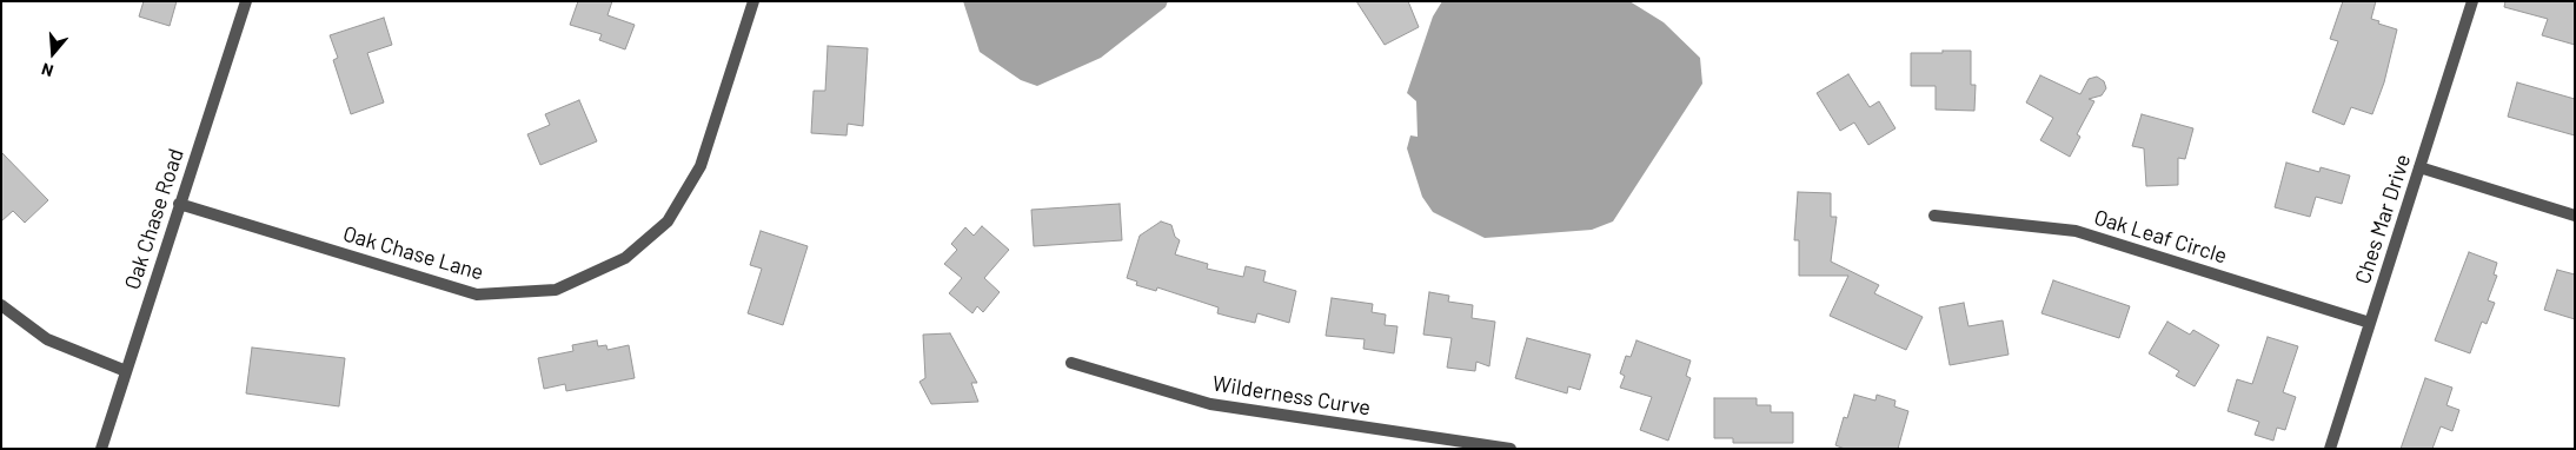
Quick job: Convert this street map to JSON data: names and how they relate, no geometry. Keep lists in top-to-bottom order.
{
  "streets": {
    "street": [
      "Oak Chase Road",
      "Ches Mar Drive",
      "Oak Leaf Circle",
      "Oak Chase Lane",
      "Wilderness Curve"
    ]
  },
  "crossings": [
    ["Oak Chase Road", "Oak Chase Lane"],
    ["Ches Mar Drive", "Oak Leaf Circle"]
  ],
  "north": "bottom"
}
